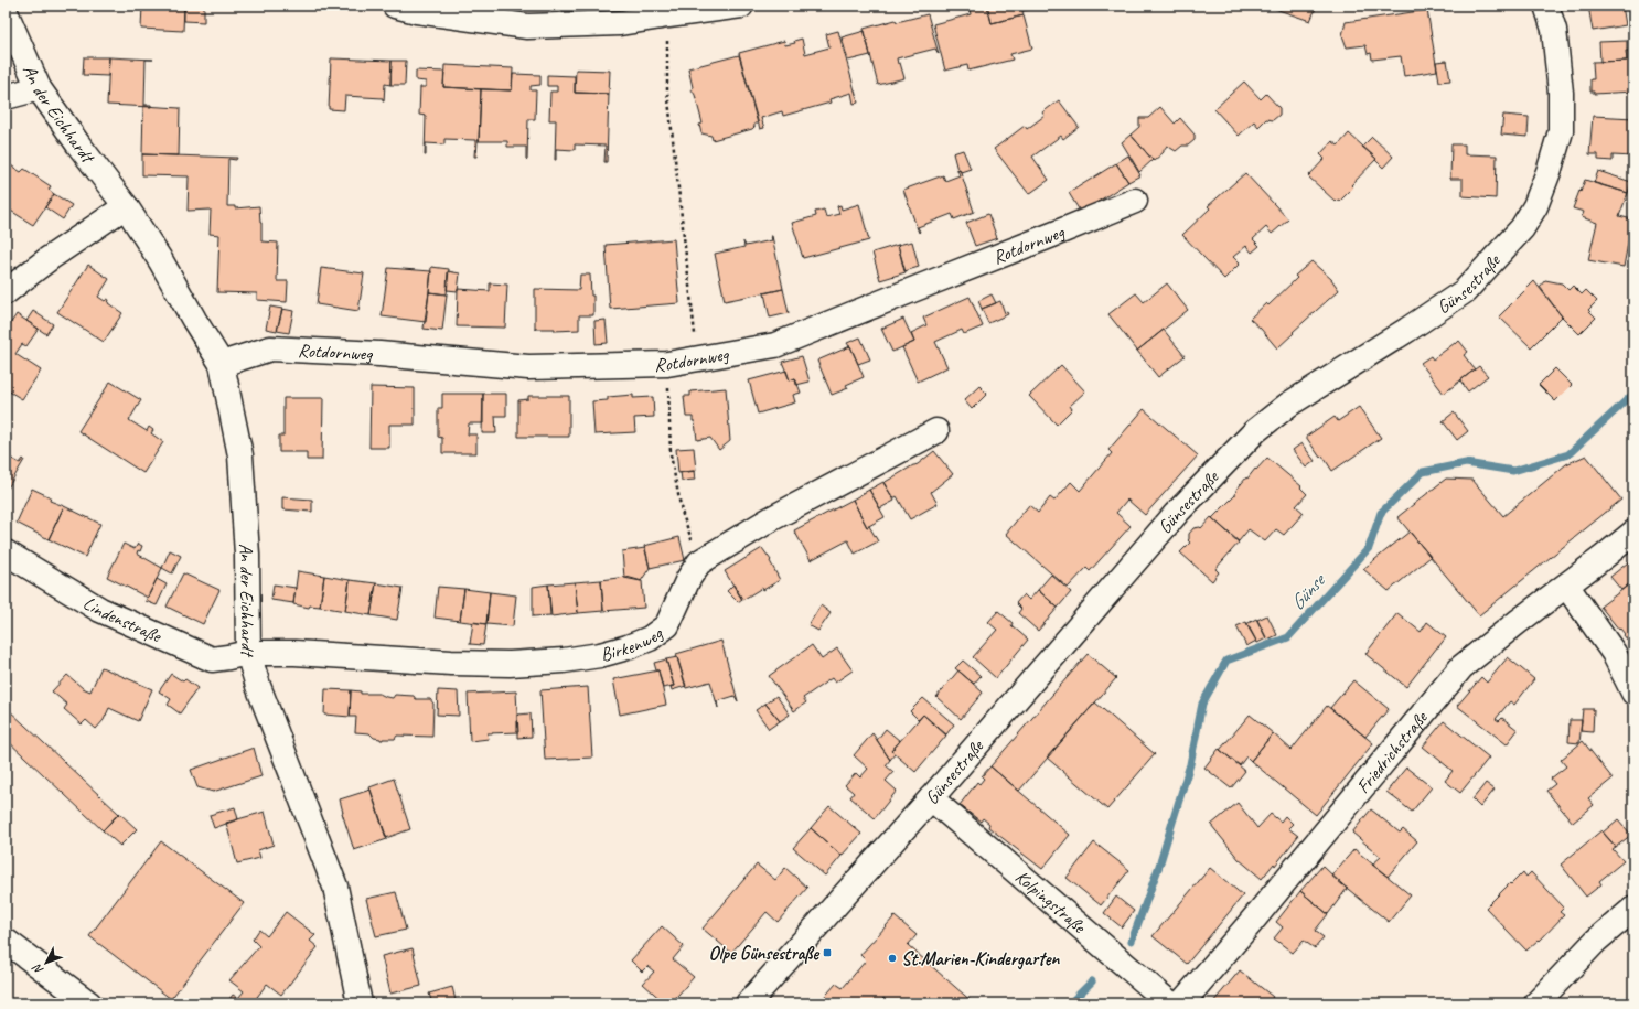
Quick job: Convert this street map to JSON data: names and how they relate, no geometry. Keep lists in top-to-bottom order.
{
  "streets": {
    "street": [
      "An der Eichhardt",
      "Rotdornweg",
      "Günsestraße",
      "Lindenstraße",
      "Birkenweg",
      "Friedrichstraße",
      "Kolpingstraße"
    ]
  },
  "crossings": [
    ["An der Eichhardt", "Rotdornweg"],
    ["An der Eichhardt", "Lindenstraße"],
    ["An der Eichhardt", "Birkenweg"],
    ["Günsestraße", "Kolpingstraße"],
    ["Lindenstraße", "Birkenweg"]
  ],
  "water": ["Günse"],
  "places": {
    "transit": ["Olpe Günsestraße"],
    "other": ["St.Marien-Kindergarten"]
  },
  "north": "bottom left"
}
